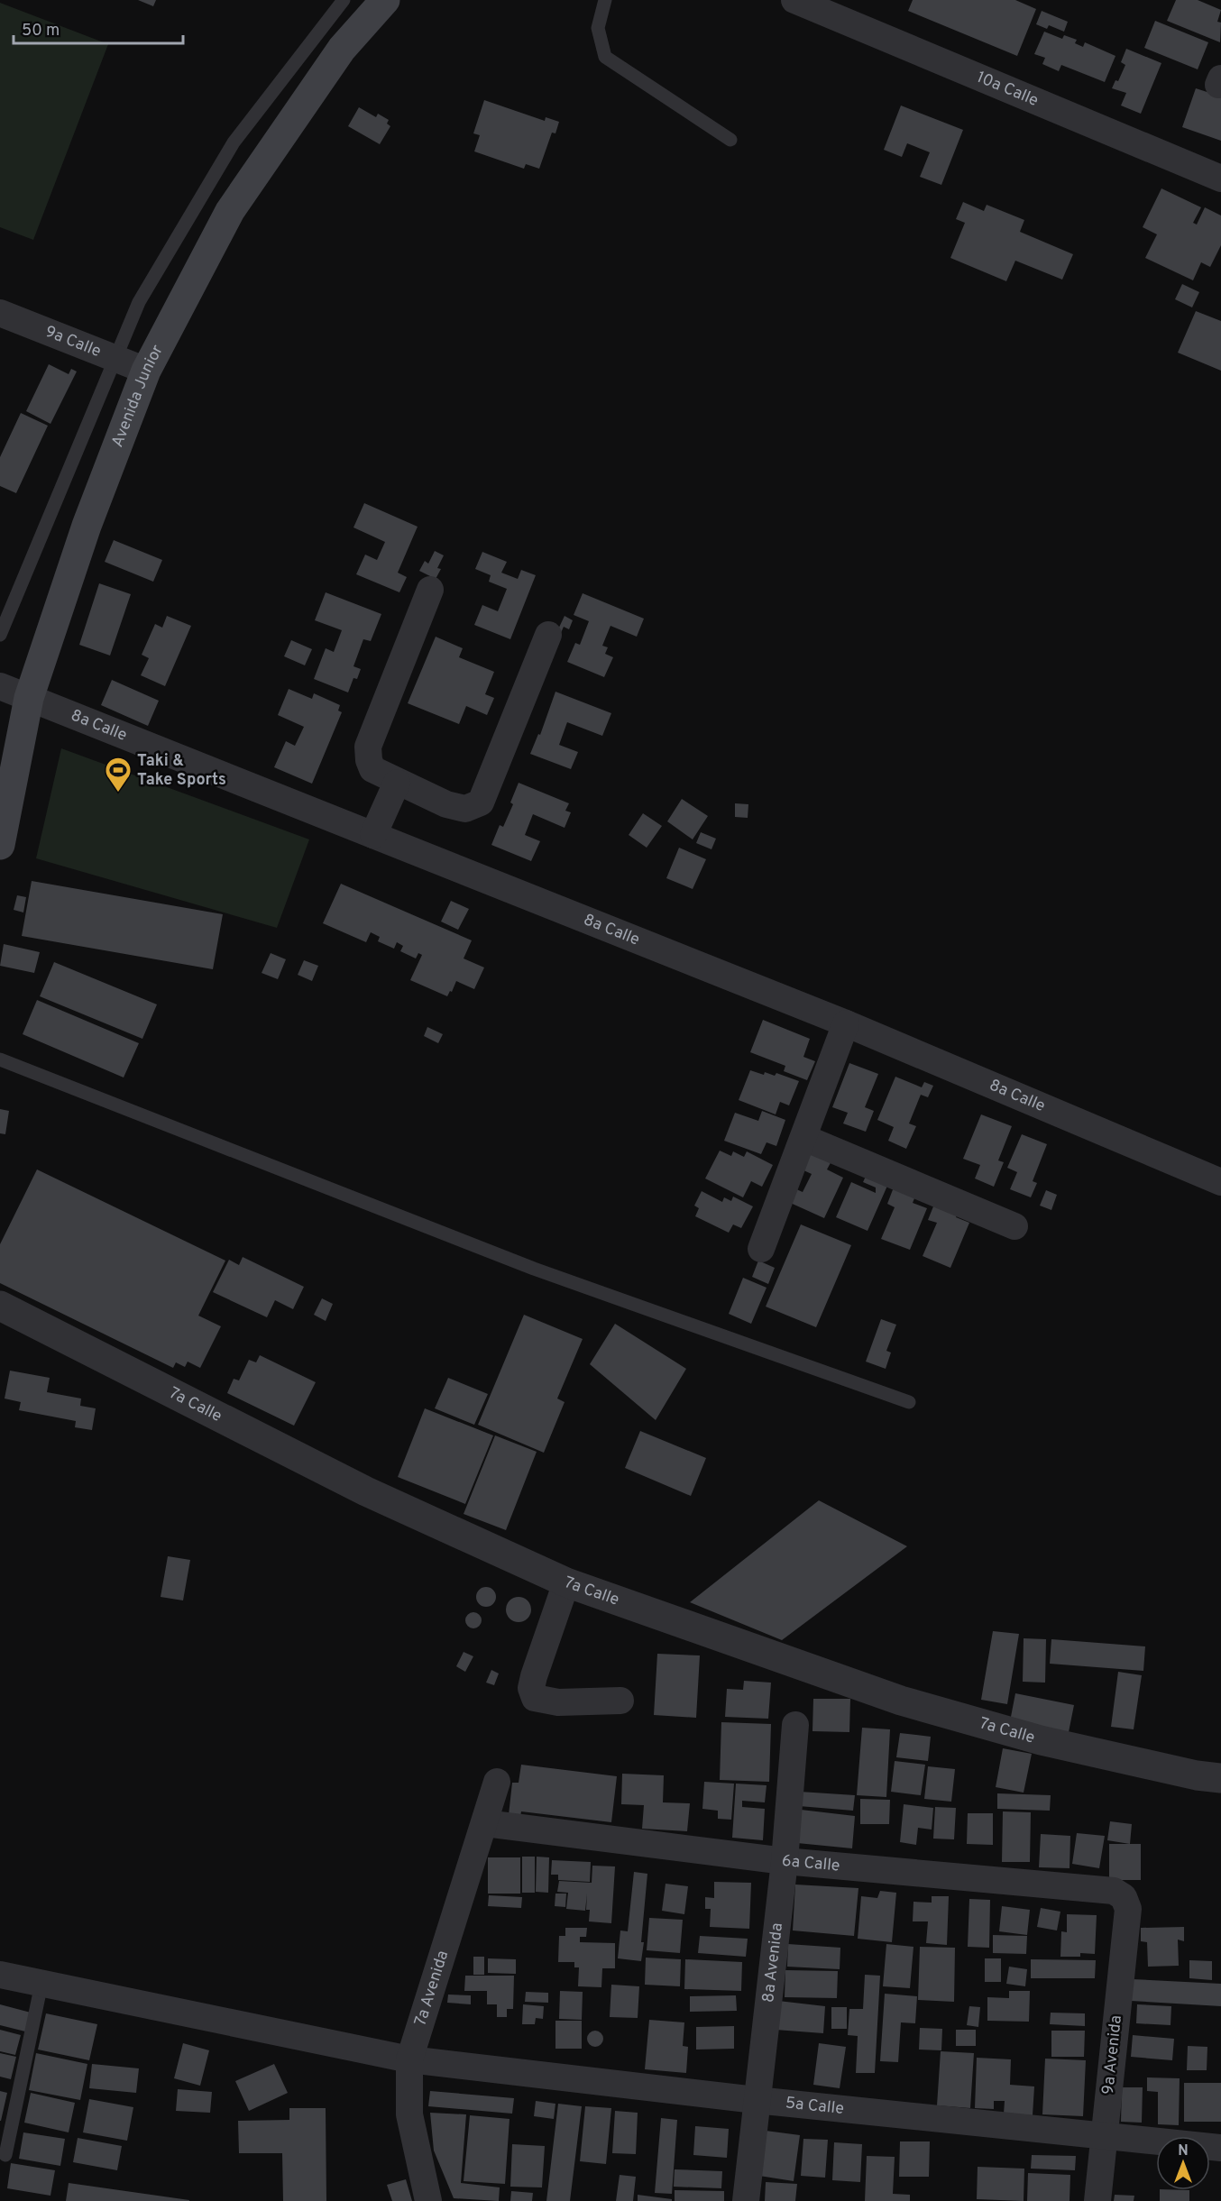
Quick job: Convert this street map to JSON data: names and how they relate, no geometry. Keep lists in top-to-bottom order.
{
  "streets": {
    "main road": ["Avenida Junior"],
    "street": [
      "10a Calle",
      "9a Calle",
      "8a Calle",
      "7a Calle",
      "6a Calle",
      "8a Avenida",
      "7a Avenida",
      "9a Avenida",
      "5a Calle"
    ]
  },
  "crossings": [
    ["9a Calle", "Avenida Junior"],
    ["Avenida Junior", "8a Calle"],
    ["6a Calle", "8a Avenida"],
    ["6a Calle", "7a Avenida"],
    ["6a Calle", "9a Avenida"],
    ["8a Avenida", "5a Calle"],
    ["7a Avenida", "5a Calle"],
    ["9a Avenida", "5a Calle"]
  ],
  "places": {
    "sports": ["Taki & Take Sports"]
  },
  "scale_bar": "50 m",
  "north": "top"
}
